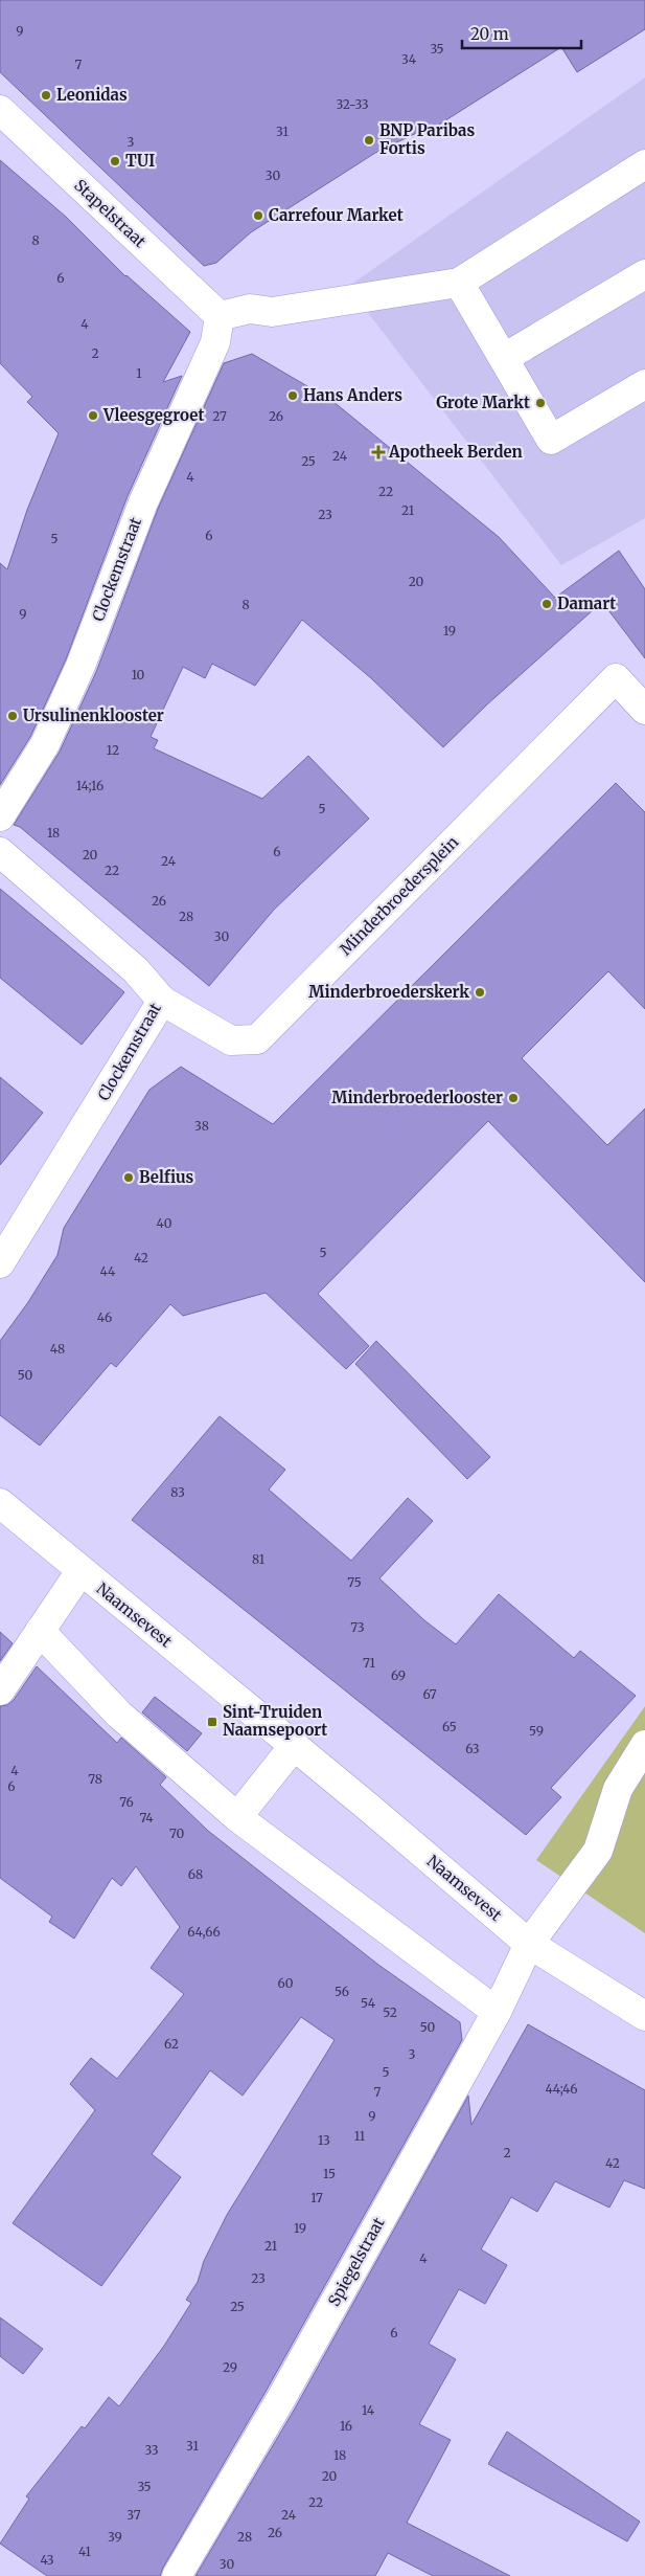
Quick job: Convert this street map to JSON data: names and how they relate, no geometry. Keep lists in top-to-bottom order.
{
  "streets": {
    "street": [
      "Stapelstraat",
      "Clockemstraat",
      "Minderbroedersplein",
      "Naamsevest",
      "Spiegelstraat"
    ]
  },
  "crossings": [
    ["Stapelstraat", "Clockemstraat"],
    ["Clockemstraat", "Minderbroedersplein"],
    ["Naamsevest", "Spiegelstraat"]
  ],
  "places": {
    "other": [
      "Leonidas",
      "BNP Paribas Fortis",
      "TUI",
      "Carrefour Market",
      "Hans Anders",
      "Grote Markt",
      "Vleesgegroet",
      "Damart",
      "Ursulinenklooster",
      "Minderbroederskerk",
      "Minderbroederlooster",
      "Belfius"
    ],
    "health": ["Apotheek Berden"],
    "transit": ["Sint-Truiden Naamsepoort"]
  },
  "house_numbers": [
    "9",
    "35",
    "34",
    "7",
    "32-33",
    "31",
    "3",
    "30",
    "8",
    "6",
    "4",
    "2",
    "1",
    "27",
    "26",
    "24",
    "25",
    "4",
    "22",
    "21",
    "23",
    "6",
    "5",
    "20",
    "8",
    "9",
    "19",
    "10",
    "12",
    "14;16",
    "5",
    "18",
    "6",
    "20",
    "24",
    "22",
    "26",
    "28",
    "30",
    "38",
    "40",
    "5",
    "42",
    "44",
    "46",
    "48",
    "50",
    "83",
    "81",
    "75",
    "73",
    "71",
    "69",
    "67",
    "65",
    "59",
    "63",
    "4",
    "78",
    "6",
    "76",
    "74",
    "70",
    "68",
    "64,66",
    "60",
    "56",
    "54",
    "52",
    "50",
    "62",
    "3",
    "5",
    "44;46",
    "7",
    "9",
    "11",
    "13",
    "2",
    "42",
    "15",
    "17",
    "19",
    "21",
    "4",
    "23",
    "25",
    "6",
    "29",
    "14",
    "16",
    "31",
    "33",
    "18",
    "20",
    "35",
    "22",
    "37",
    "24",
    "26",
    "39",
    "28",
    "41",
    "43",
    "30"
  ],
  "scale_bar": "20 m"
}
